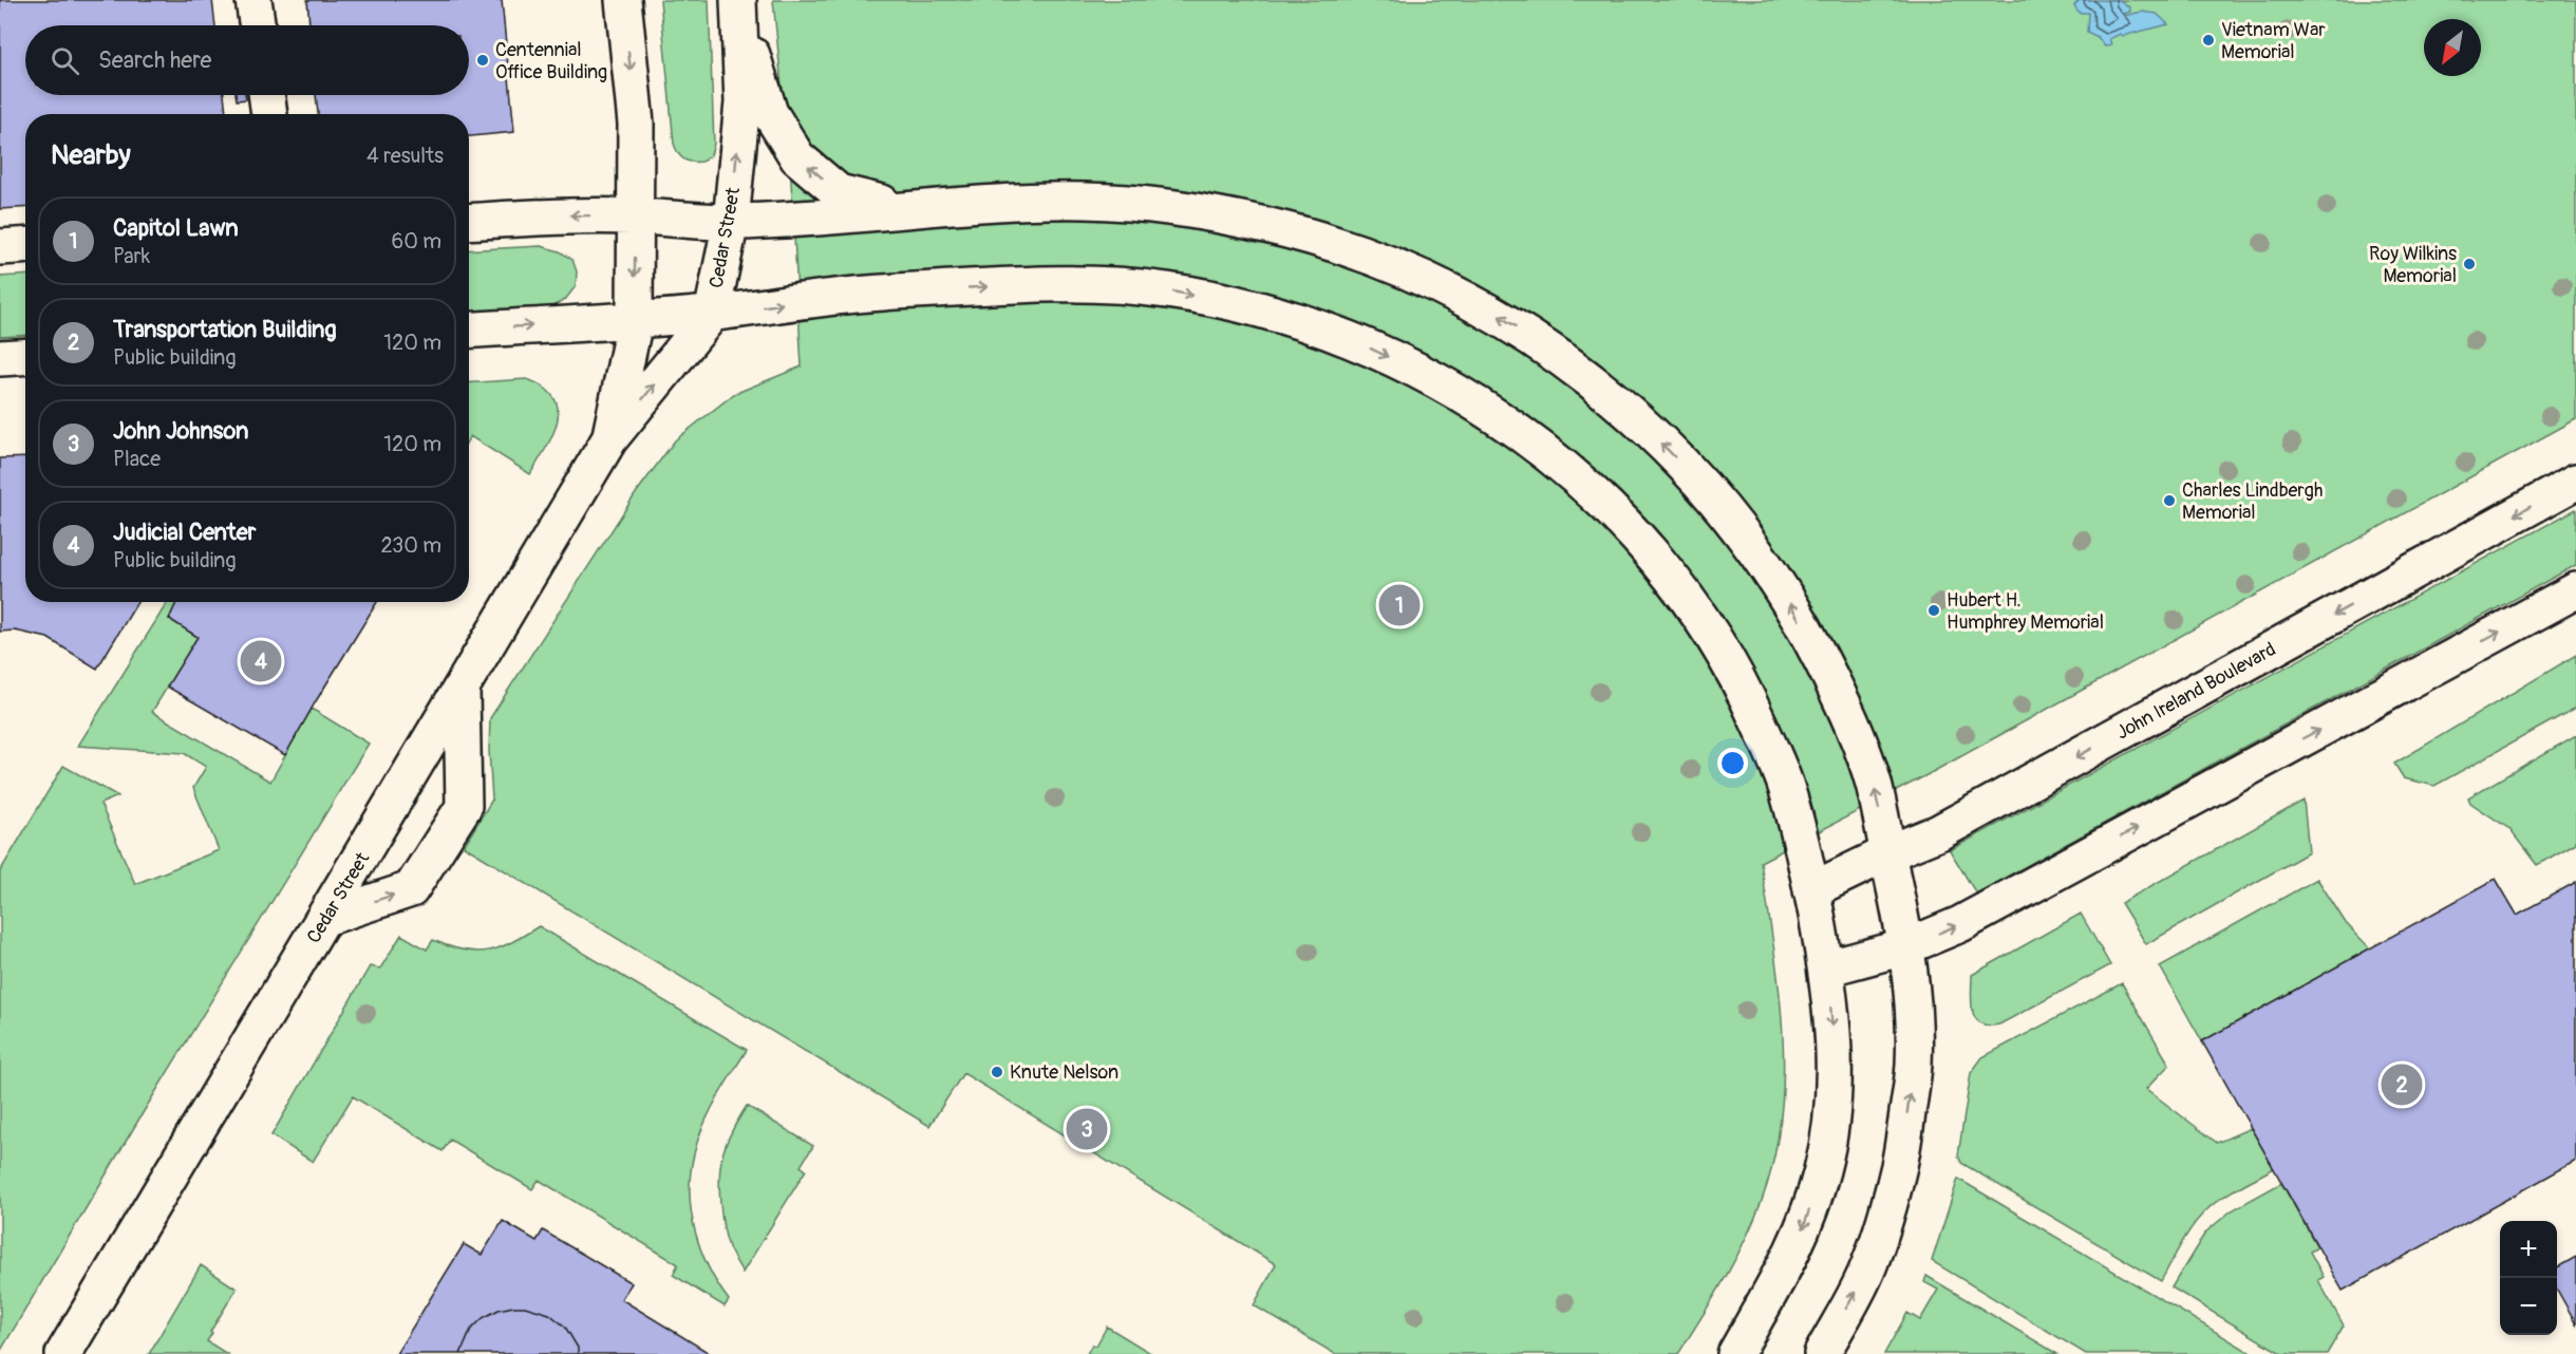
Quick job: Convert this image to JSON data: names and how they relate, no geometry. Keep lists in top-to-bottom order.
{
  "streets": {
    "street": ["Cedar Street", "John Ireland Boulevard"]
  },
  "places": [
    "Vietnam War Memorial",
    "Centennial Office Building",
    "Roy Wilkins Memorial",
    "Charles Lindbergh Memorial",
    "Hubert H. Humphrey Memorial",
    "Knute Nelson"
  ],
  "north": "bottom left",
  "page": {
    "search": "Search here",
    "heading": ["Nearby", "4 results"],
    "list": [
      {
        "mark": "1",
        "name": "Capitol Lawn",
        "note": "Park",
        "value": "60 m"
      },
      {
        "mark": "2",
        "name": "Transportation Building",
        "note": "Public building",
        "value": "120 m"
      },
      {
        "mark": "3",
        "name": "John Johnson",
        "note": "Place",
        "value": "120 m"
      },
      {
        "mark": "4",
        "name": "Judicial Center",
        "note": "Public building",
        "value": "230 m"
      }
    ],
    "pins": [
      "1",
      "4",
      "2",
      "3"
    ],
    "map_buttons": ["+", "−"]
  }
}
